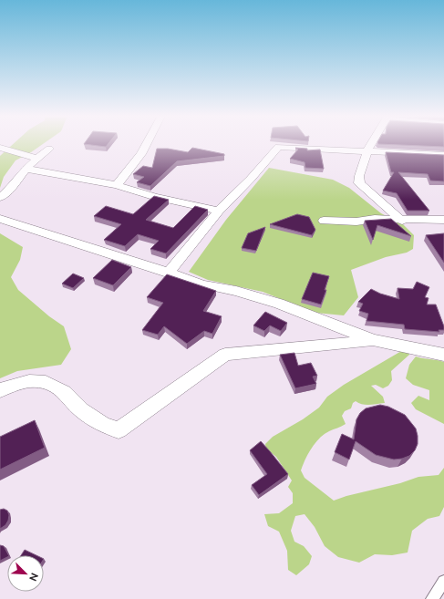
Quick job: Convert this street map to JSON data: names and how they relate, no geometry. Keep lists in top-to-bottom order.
{
  "north": "bottom right"
}
